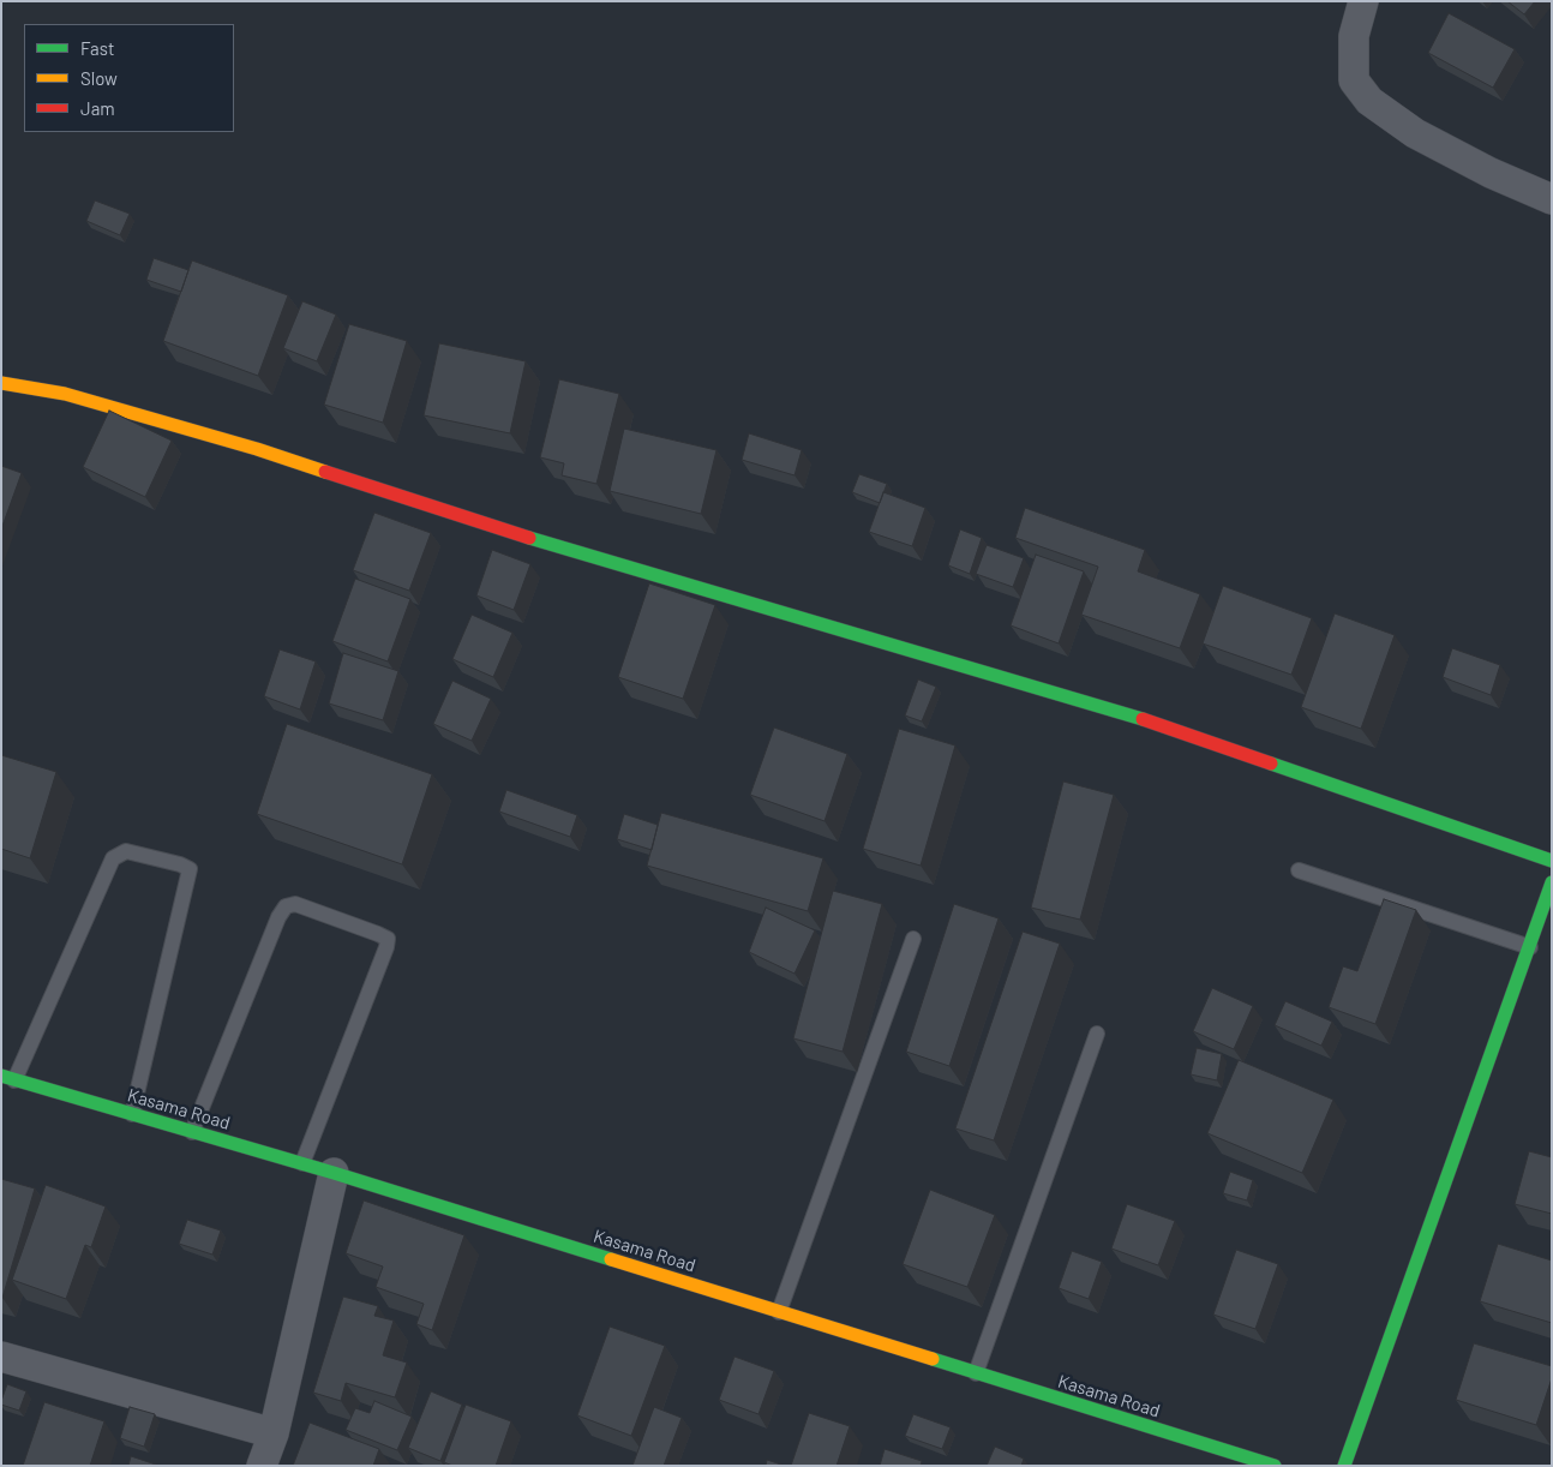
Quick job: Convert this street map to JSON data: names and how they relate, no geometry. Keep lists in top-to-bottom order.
{
  "streets": {
    "street": ["Kasama Road"]
  },
  "legend": ["Fast", "Slow", "Jam"]
}
